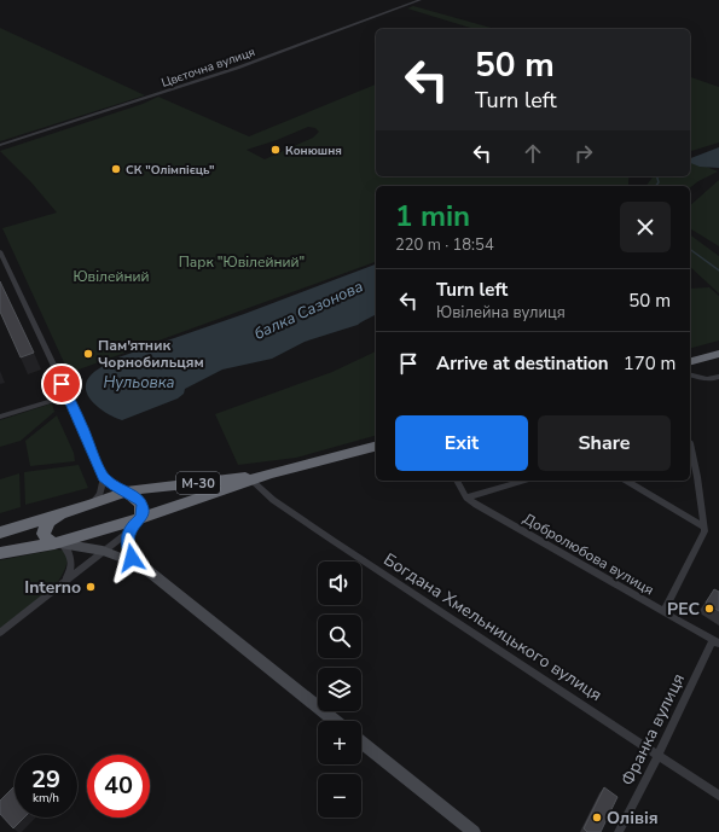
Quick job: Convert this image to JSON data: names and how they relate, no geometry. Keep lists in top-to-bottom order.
{
  "streets": {
    "highway": ["М-30"],
    "street": [
      "Цвєточна вулиця",
      "Добролюбова вулиця",
      "Богдана Хмельницького вулиця",
      "Франка вулиця"
    ]
  },
  "crossings": [
    ["М-30", "Богдана Хмельницького вулиця"],
    ["Добролюбова вулиця", "Франка вулиця"],
    ["Богдана Хмельницького вулиця", "Франка вулиця"]
  ],
  "water": ["балка Сазонова", "Нульовка"],
  "parks": ["Парк \"Ювілейний\"", "Ювілейний"],
  "places": [
    "Конюшня",
    "СК \"Олімпієць\"",
    "Пам'ятник Чорнобильцям",
    "Interno",
    "РЕС",
    "Олівія"
  ],
  "page": {
    "turn": ["50 m", "Turn left"],
    "heading": ["1 min", "220 m · 18:54"],
    "list": [
      {
        "name": "Turn left",
        "note": "Ювілейна вулиця",
        "value": "50 m"
      },
      {
        "name": "Arrive at destination",
        "value": "170 m"
      }
    ],
    "buttons": ["Exit", "Share"],
    "map_buttons": ["+", "−"],
    "speed": "29 km/h",
    "limit": "40"
  }
}
